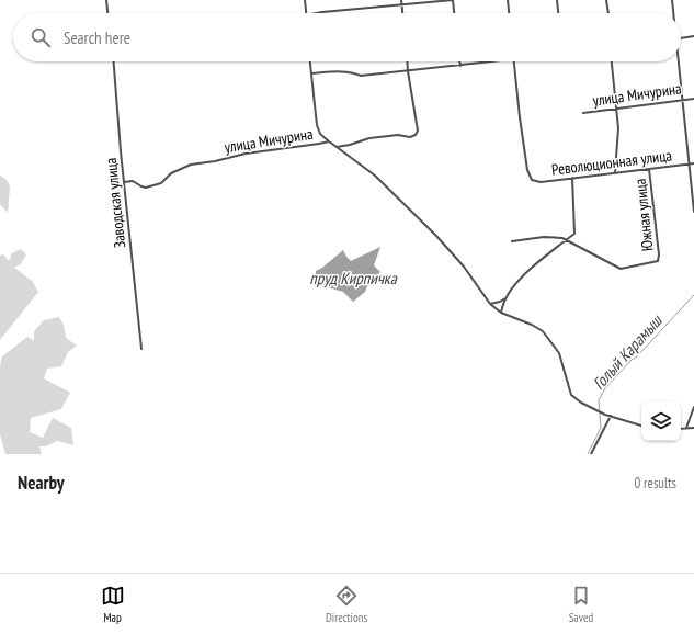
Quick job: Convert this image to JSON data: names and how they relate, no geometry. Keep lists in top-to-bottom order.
{
  "streets": {
    "street": [
      "улица Мичурина",
      "Революционная улица",
      "Заводская улица",
      "Южная улица"
    ]
  },
  "crossings": [
    ["улица Мичурина", "Заводская улица"],
    ["Революционная улица", "Южная улица"]
  ],
  "water": ["пруд Кирпичка", "Голый Карамыш"],
  "page": {
    "search": "Search here",
    "heading": ["Nearby", "0 results"],
    "nav": ["Map", "Directions", "Saved"]
  }
}
